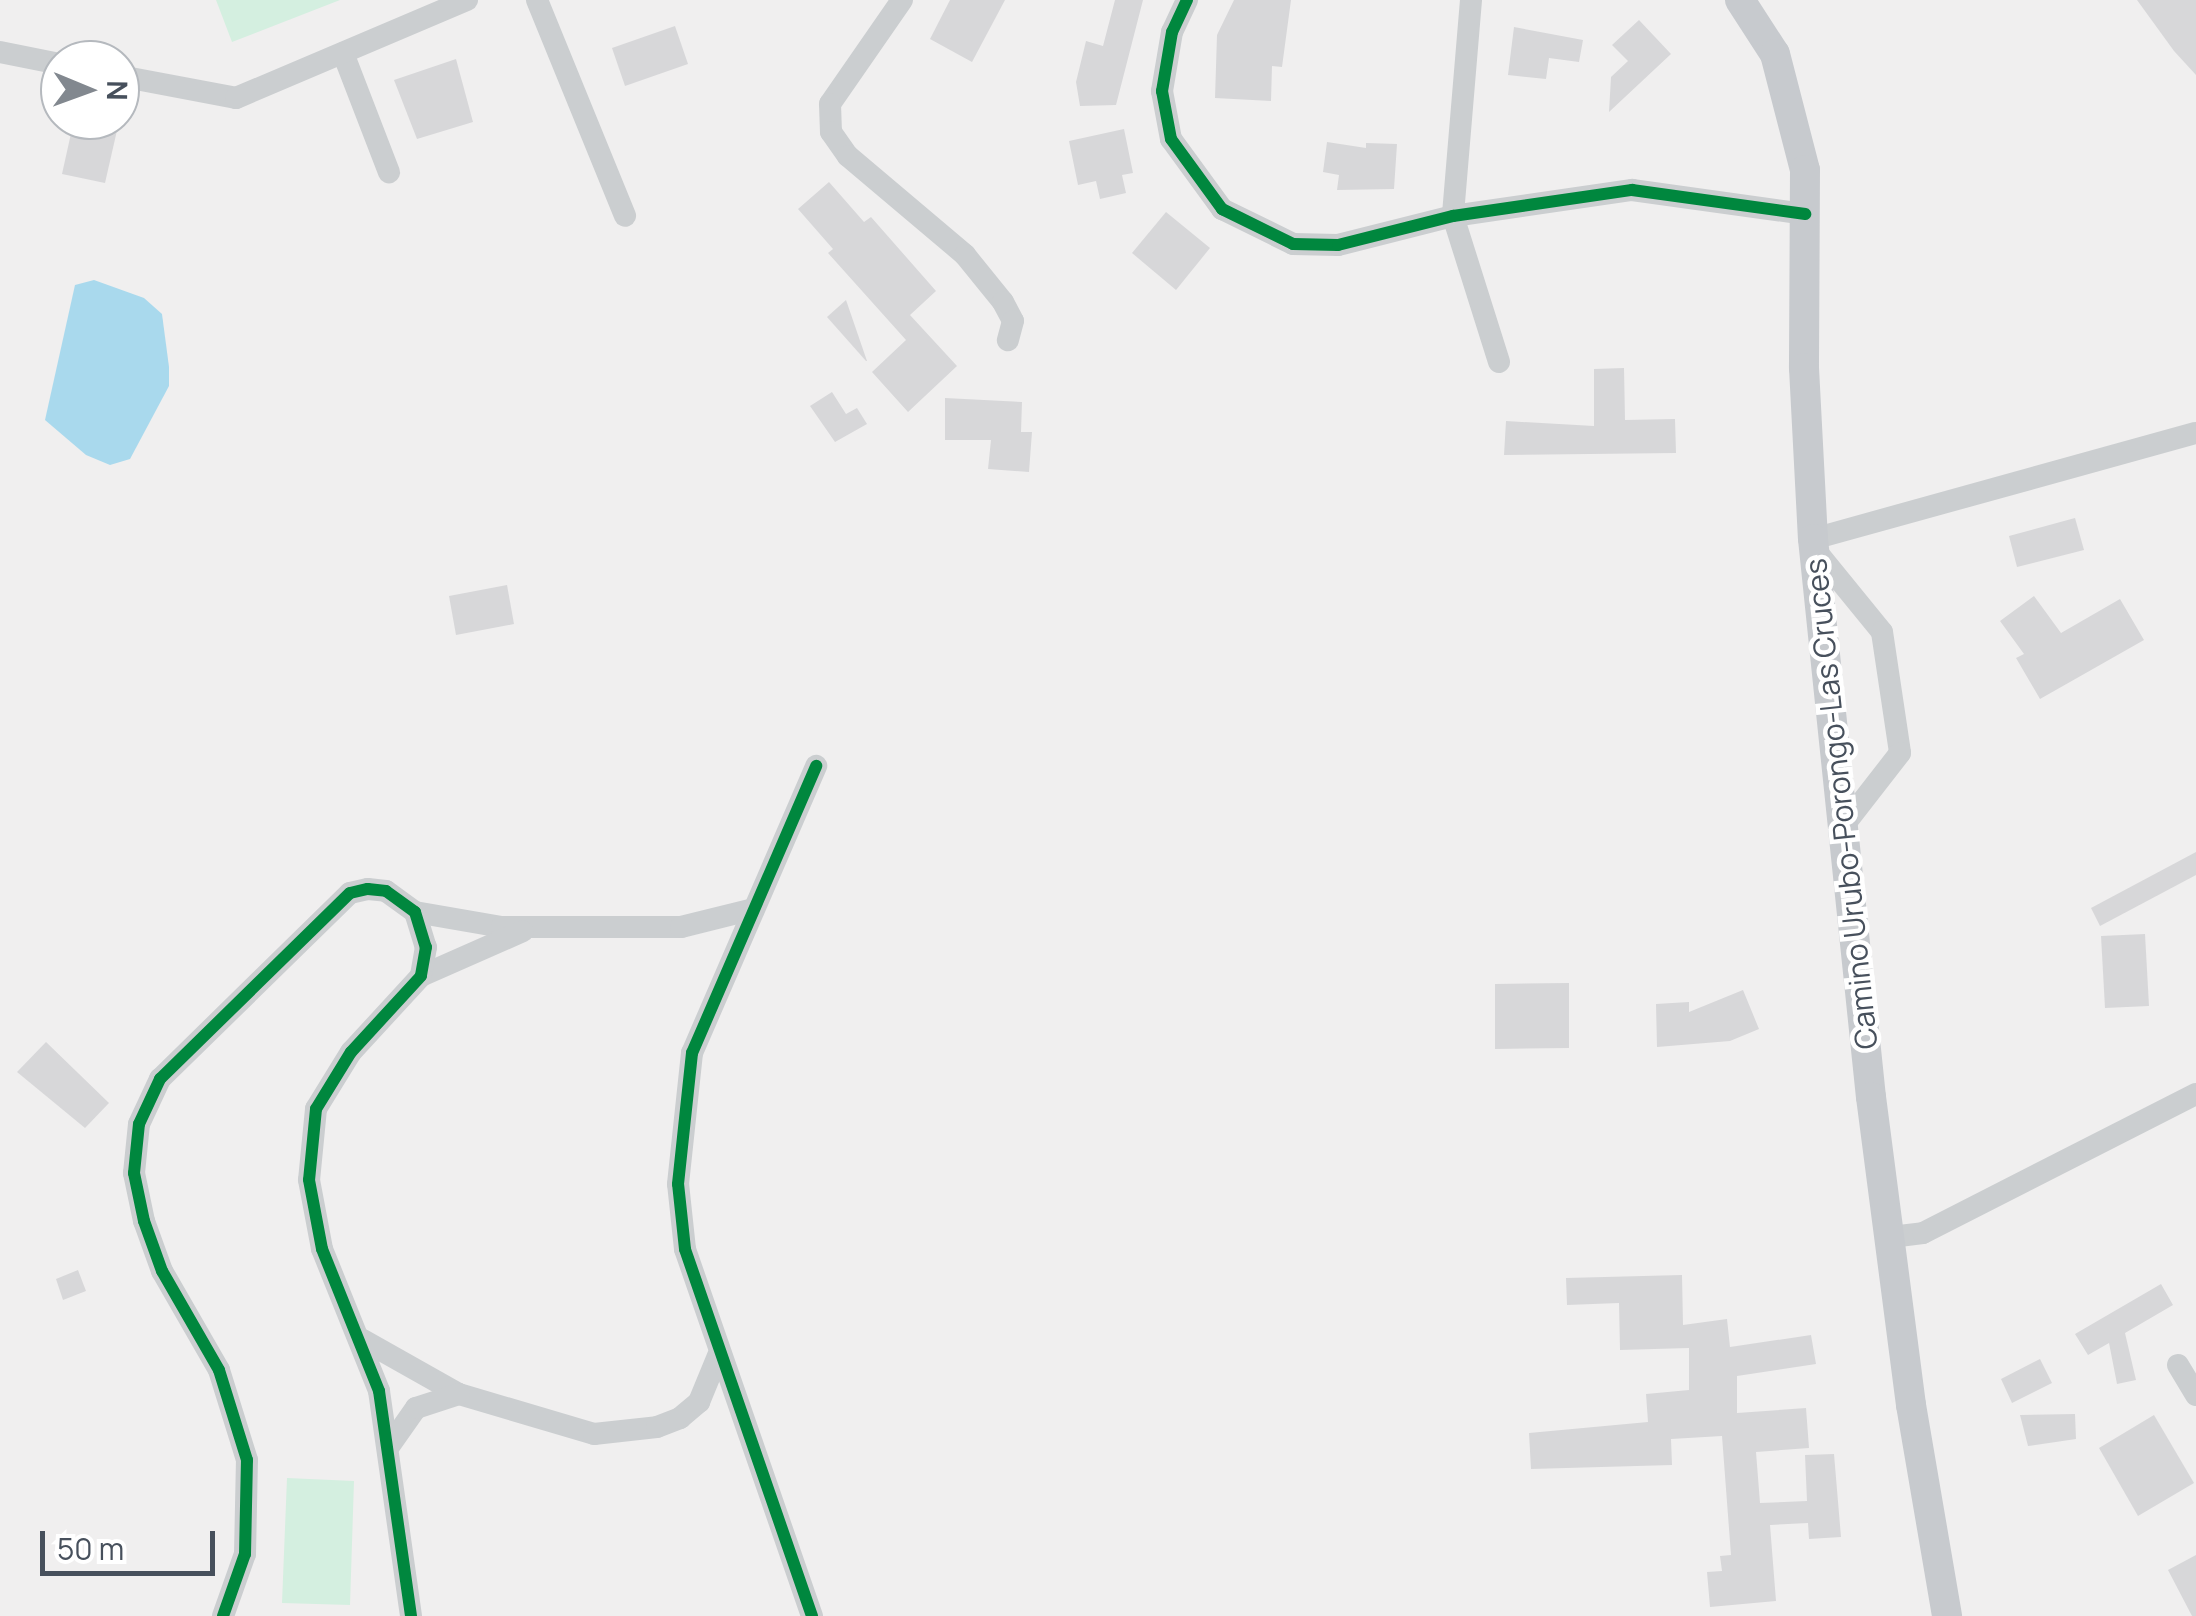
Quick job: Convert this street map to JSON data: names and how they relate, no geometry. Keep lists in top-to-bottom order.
{
  "streets": {
    "main road": ["Camino Urubo-Porongo-Las Cruces"]
  },
  "scale_bar": "50 m",
  "north": "right"
}
